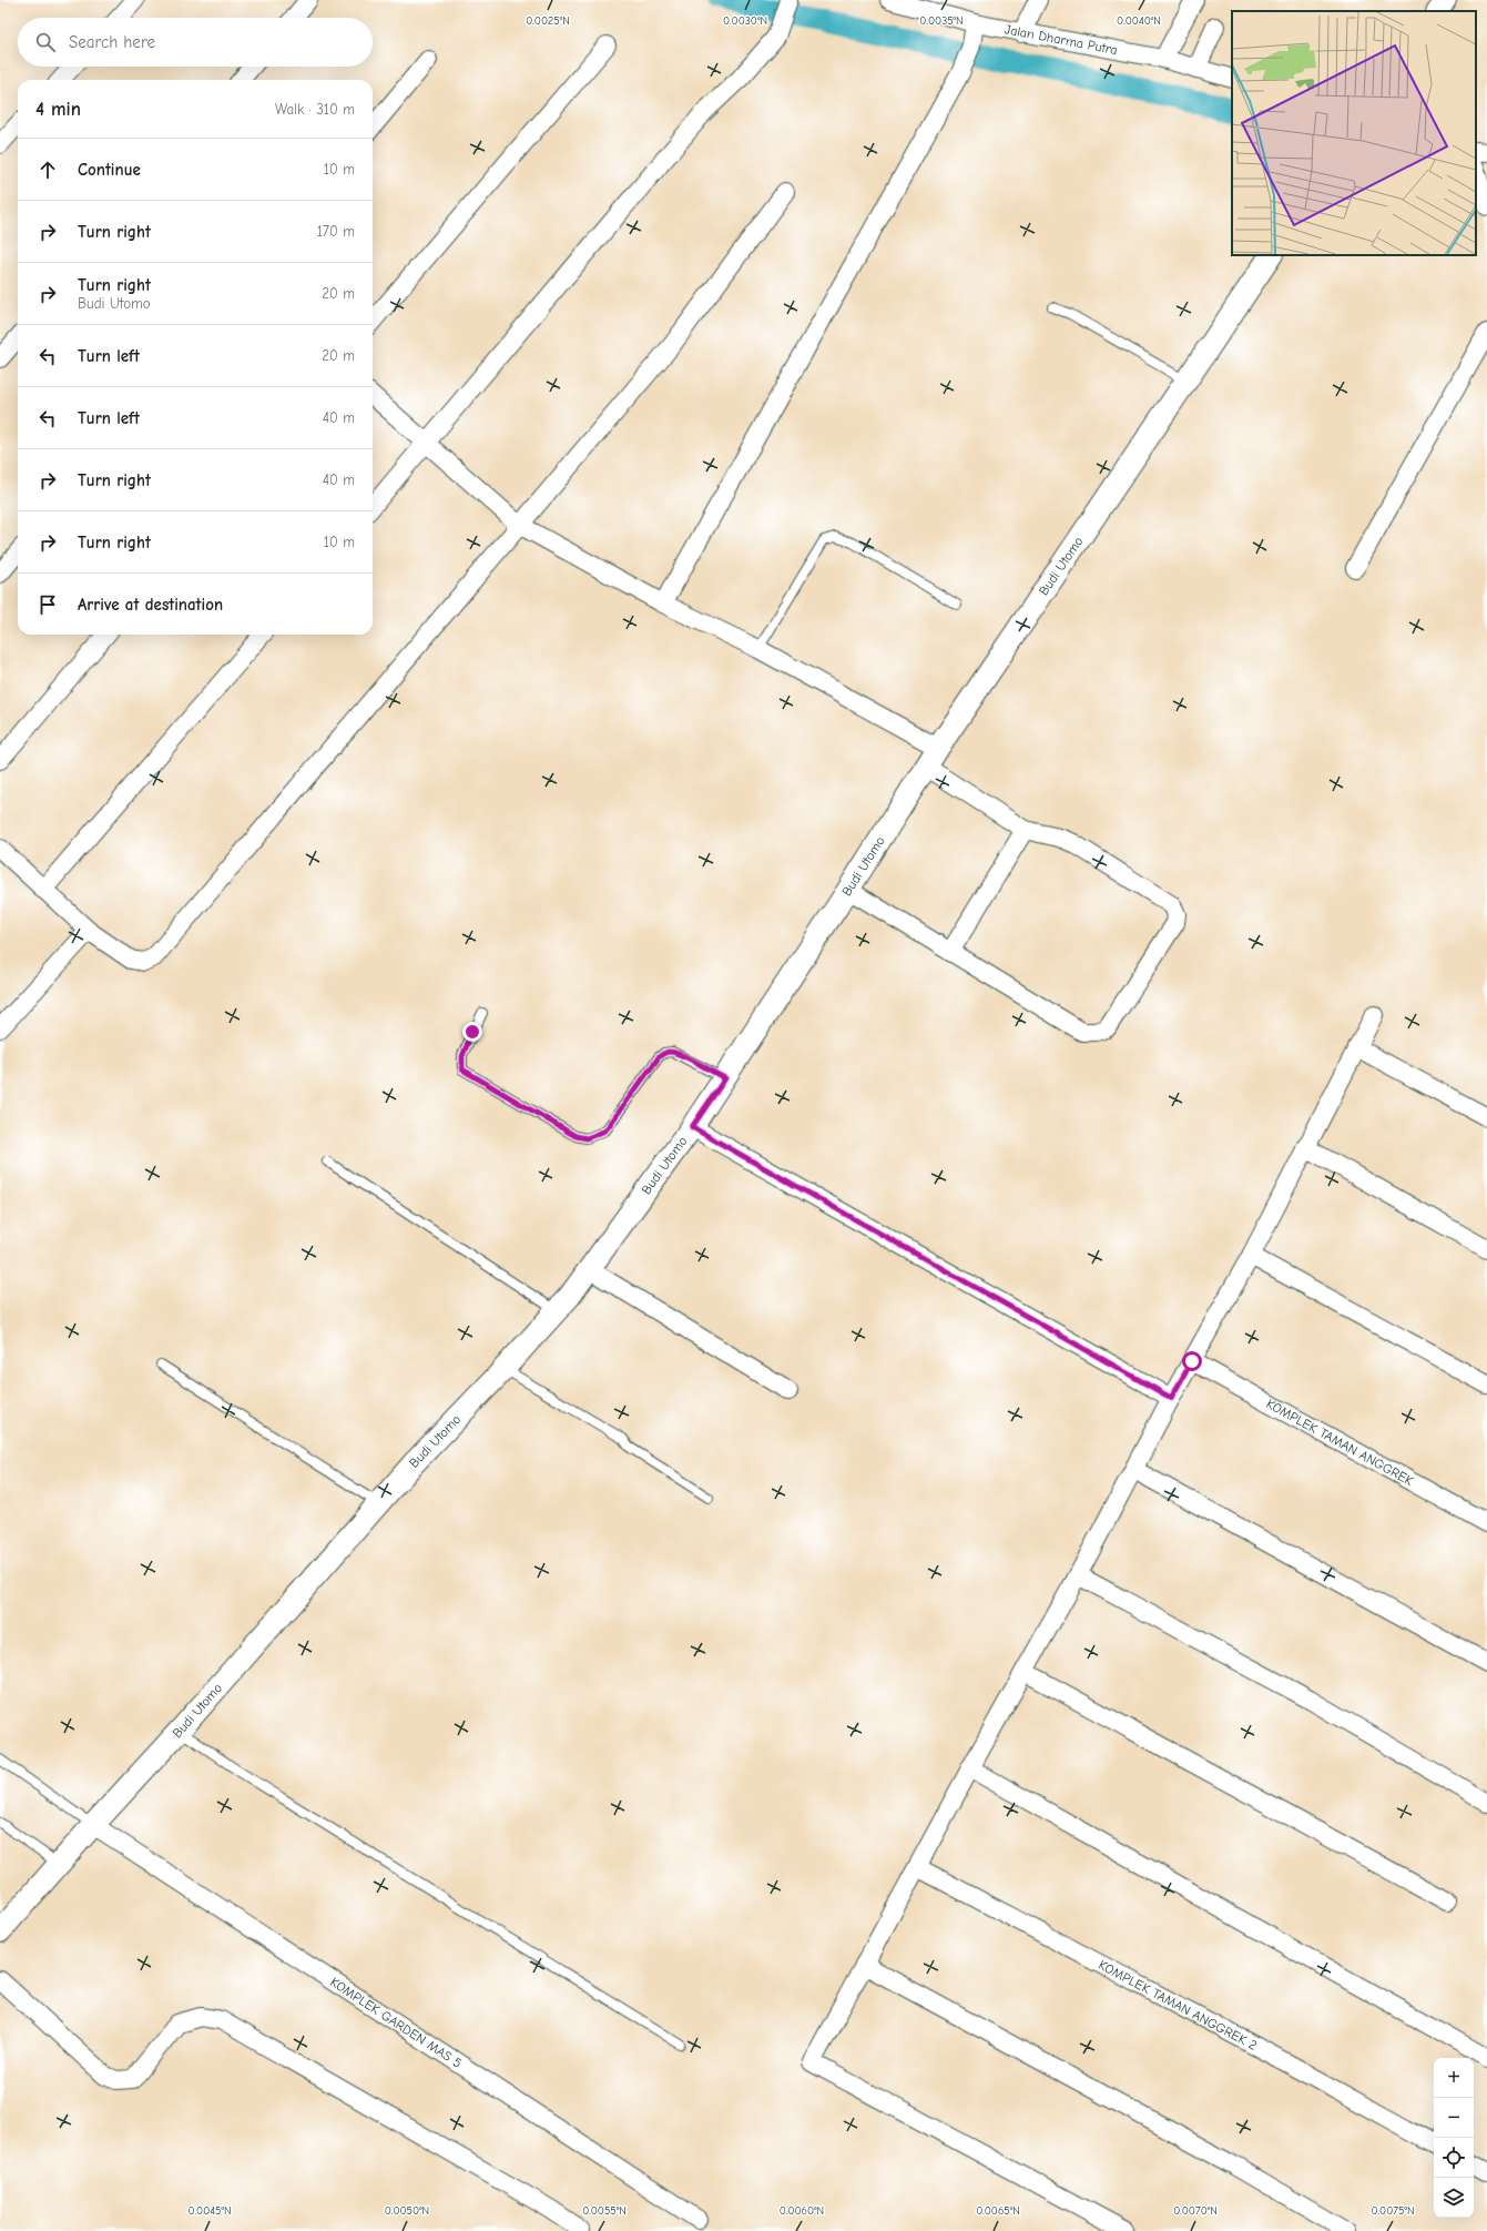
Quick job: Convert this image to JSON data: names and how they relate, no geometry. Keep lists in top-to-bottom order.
{
  "streets": {
    "street": [
      "Jalan Dharma Putra",
      "Budi Utomo",
      "KOMPLEK TAMAN ANGGREK",
      "KOMPLEK TAMAN ANGGREK 2",
      "KOMPLEK GARDEN MAS 5"
    ]
  },
  "crossings": [
    ["Budi Utomo", "KOMPLEK GARDEN MAS 5"]
  ],
  "page": {
    "search": "Search here",
    "heading": ["4 min", "Walk · 310 m"],
    "list": [
      ["Continue", "10 m"],
      ["Turn right", "170 m"],
      ["Turn right", "Budi Utomo", "20 m"],
      ["Turn left", "20 m"],
      ["Turn left", "40 m"],
      ["Turn right", "40 m"],
      ["Turn right", "10 m"],
      "Arrive at destination"
    ],
    "map_buttons": ["+", "−"]
  },
  "coordinates": [
    "0.0025°N",
    "0.0030°N",
    "0.0035°N",
    "0.0040°N",
    "0.0045°N",
    "0.0050°N",
    "0.0055°N",
    "0.0060°N",
    "0.0065°N",
    "0.0070°N",
    "0.0075°N"
  ]
}
